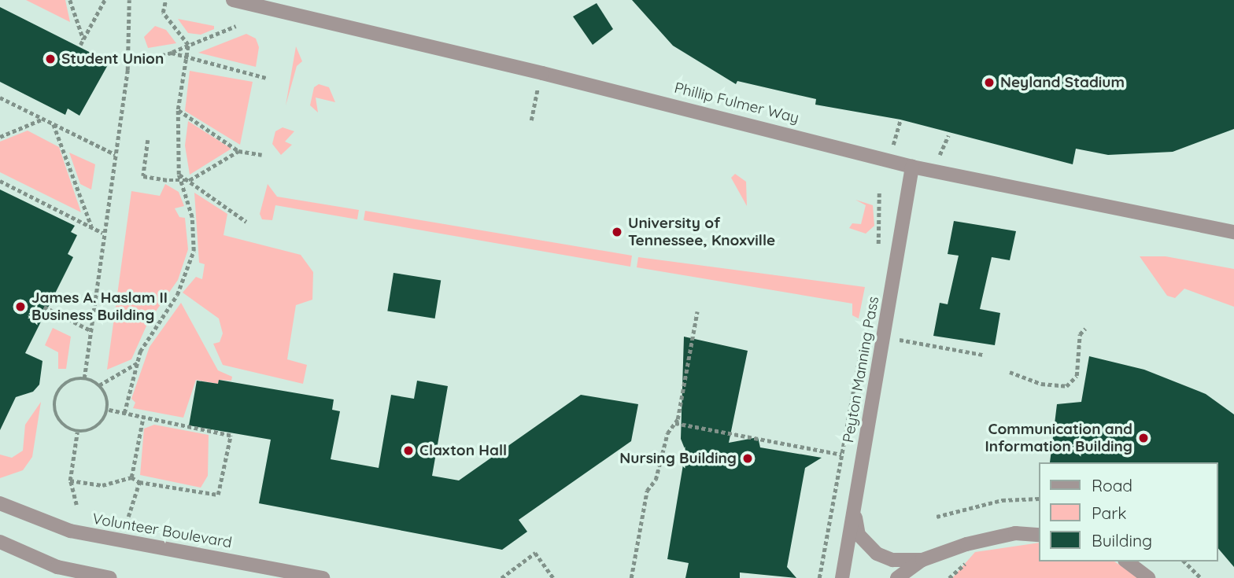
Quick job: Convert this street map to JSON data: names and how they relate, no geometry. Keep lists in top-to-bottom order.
{
  "streets": {
    "street": ["Phillip Fulmer Way", "Peyton Manning Pass", "Volunteer Boulevard"]
  },
  "crossings": [
    ["Phillip Fulmer Way", "Peyton Manning Pass"]
  ],
  "places": [
    "Student Union",
    "Neyland Stadium",
    "University of Tennessee, Knoxville",
    "James A. Haslam II Business Building",
    "Communication and Information Building",
    "Claxton Hall",
    "Nursing Building"
  ],
  "legend": ["Road", "Park", "Building"]
}
